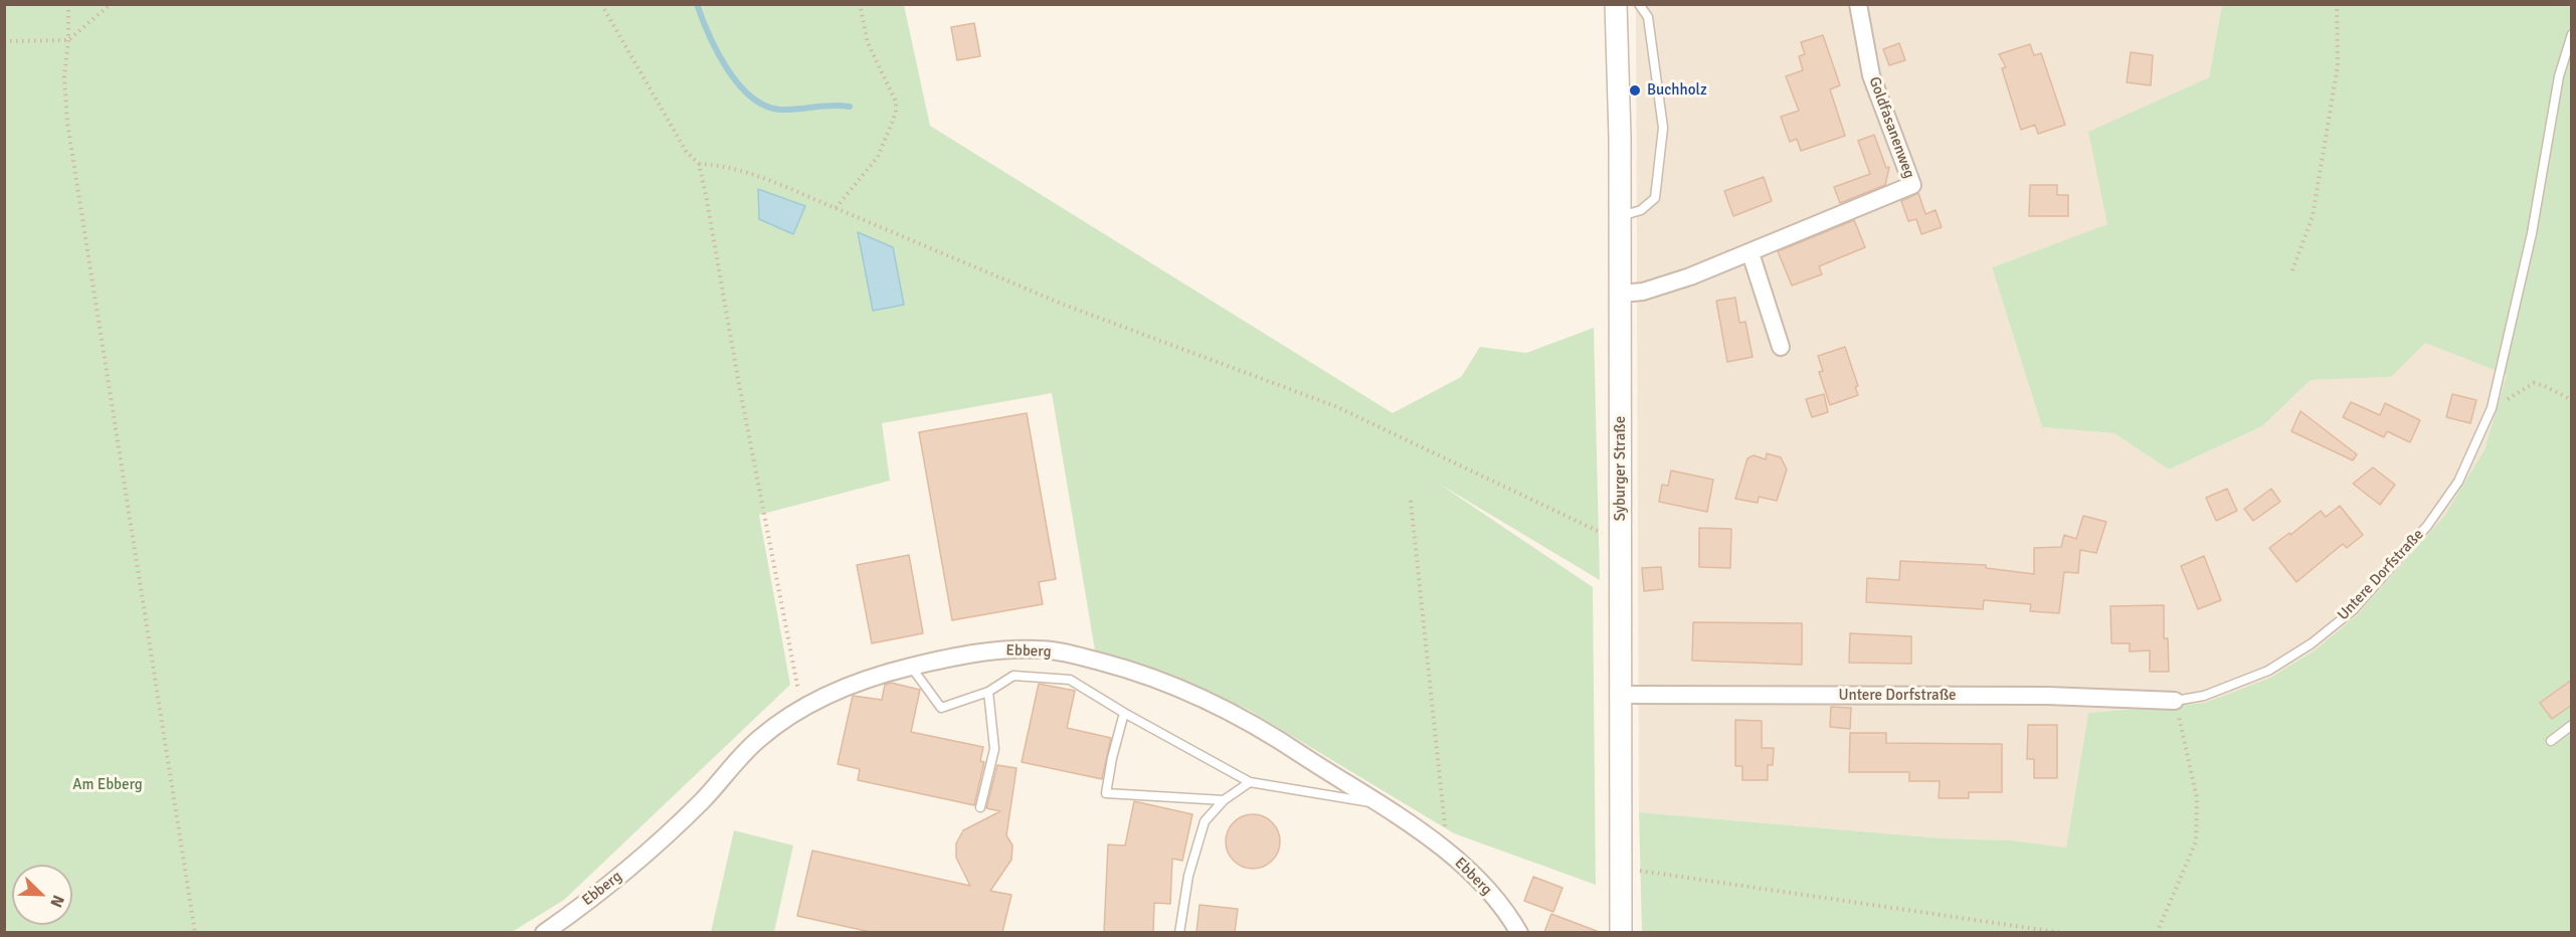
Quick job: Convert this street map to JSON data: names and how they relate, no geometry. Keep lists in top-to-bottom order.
{
  "streets": {
    "street": [
      "Goldfasanenweg",
      "Syburger Straße",
      "Untere Dorfstraße",
      "Ebberg"
    ]
  },
  "crossings": [
    ["Goldfasanenweg", "Syburger Straße"],
    ["Syburger Straße", "Untere Dorfstraße"]
  ],
  "parks": ["Am Ebberg"],
  "places": ["Buchholz"],
  "north": "bottom right"
}
